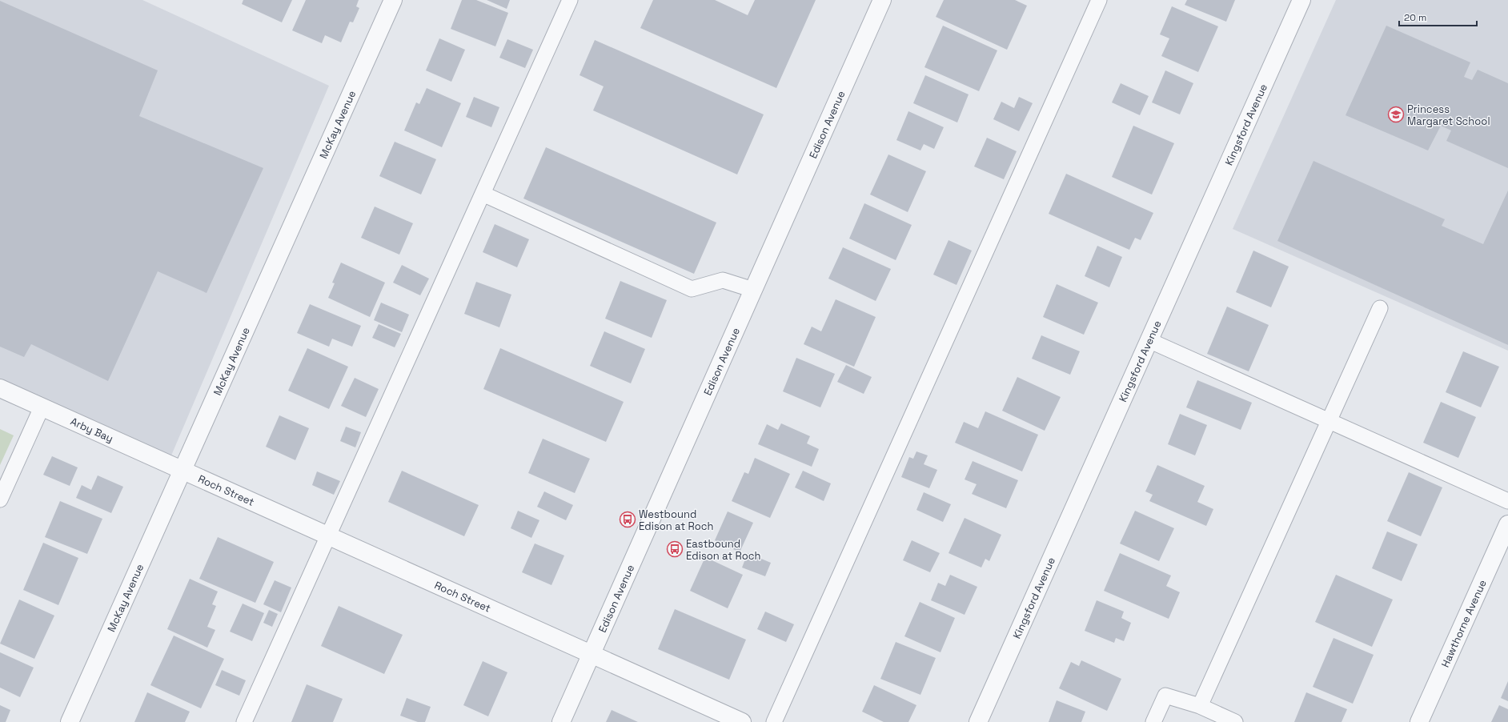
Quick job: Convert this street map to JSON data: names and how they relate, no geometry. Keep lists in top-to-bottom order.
{
  "streets": {
    "street": [
      "McKay Avenue",
      "Edison Avenue",
      "Kingsford Avenue",
      "Arby Bay",
      "Roch Street",
      "Hawthorne Avenue"
    ]
  },
  "crossings": [
    ["McKay Avenue", "Arby Bay"],
    ["McKay Avenue", "Roch Street"],
    ["Edison Avenue", "Roch Street"],
    ["Arby Bay", "Roch Street"]
  ],
  "places": {
    "school or university": ["Princess Margaret School"],
    "bus stop": ["Westbound Edison at Roch", "Eastbound Edison at Roch"]
  },
  "scale_bar": "20 m"
}
